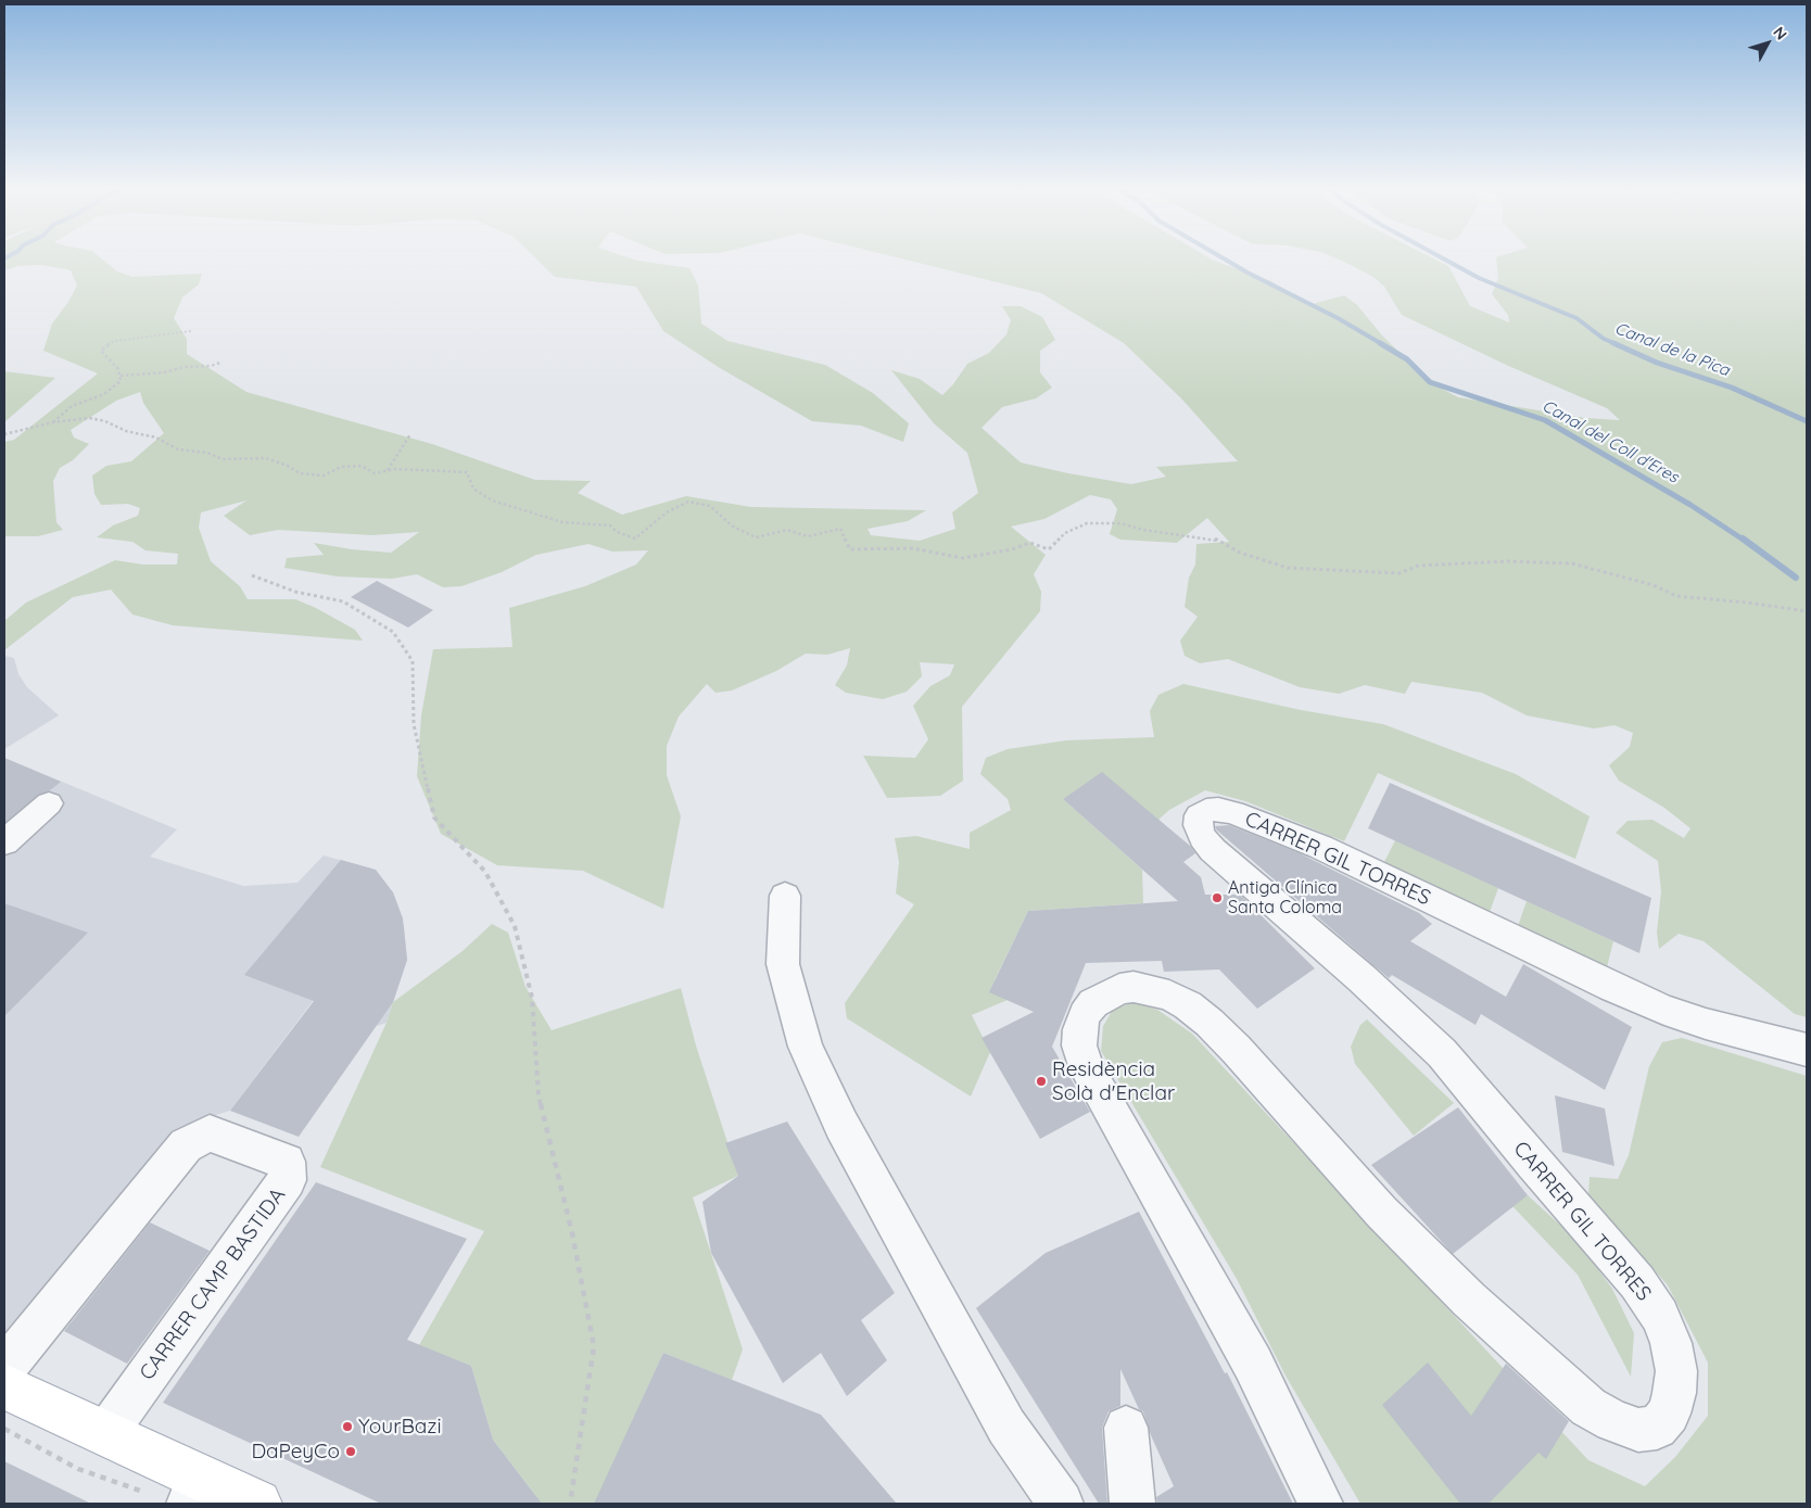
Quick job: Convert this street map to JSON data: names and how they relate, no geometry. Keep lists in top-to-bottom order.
{
  "streets": {
    "street": ["CARRER GIL TORRES", "CARRER CAMP BASTIDA"]
  },
  "water": ["Canal de la Pica", "Canal del Coll d'Eres"],
  "places": [
    "Antiga Clínica Santa Coloma",
    "Residència Solà d'Enclar",
    "YourBazi",
    "DaPeyCo"
  ],
  "north": "top right"
}
